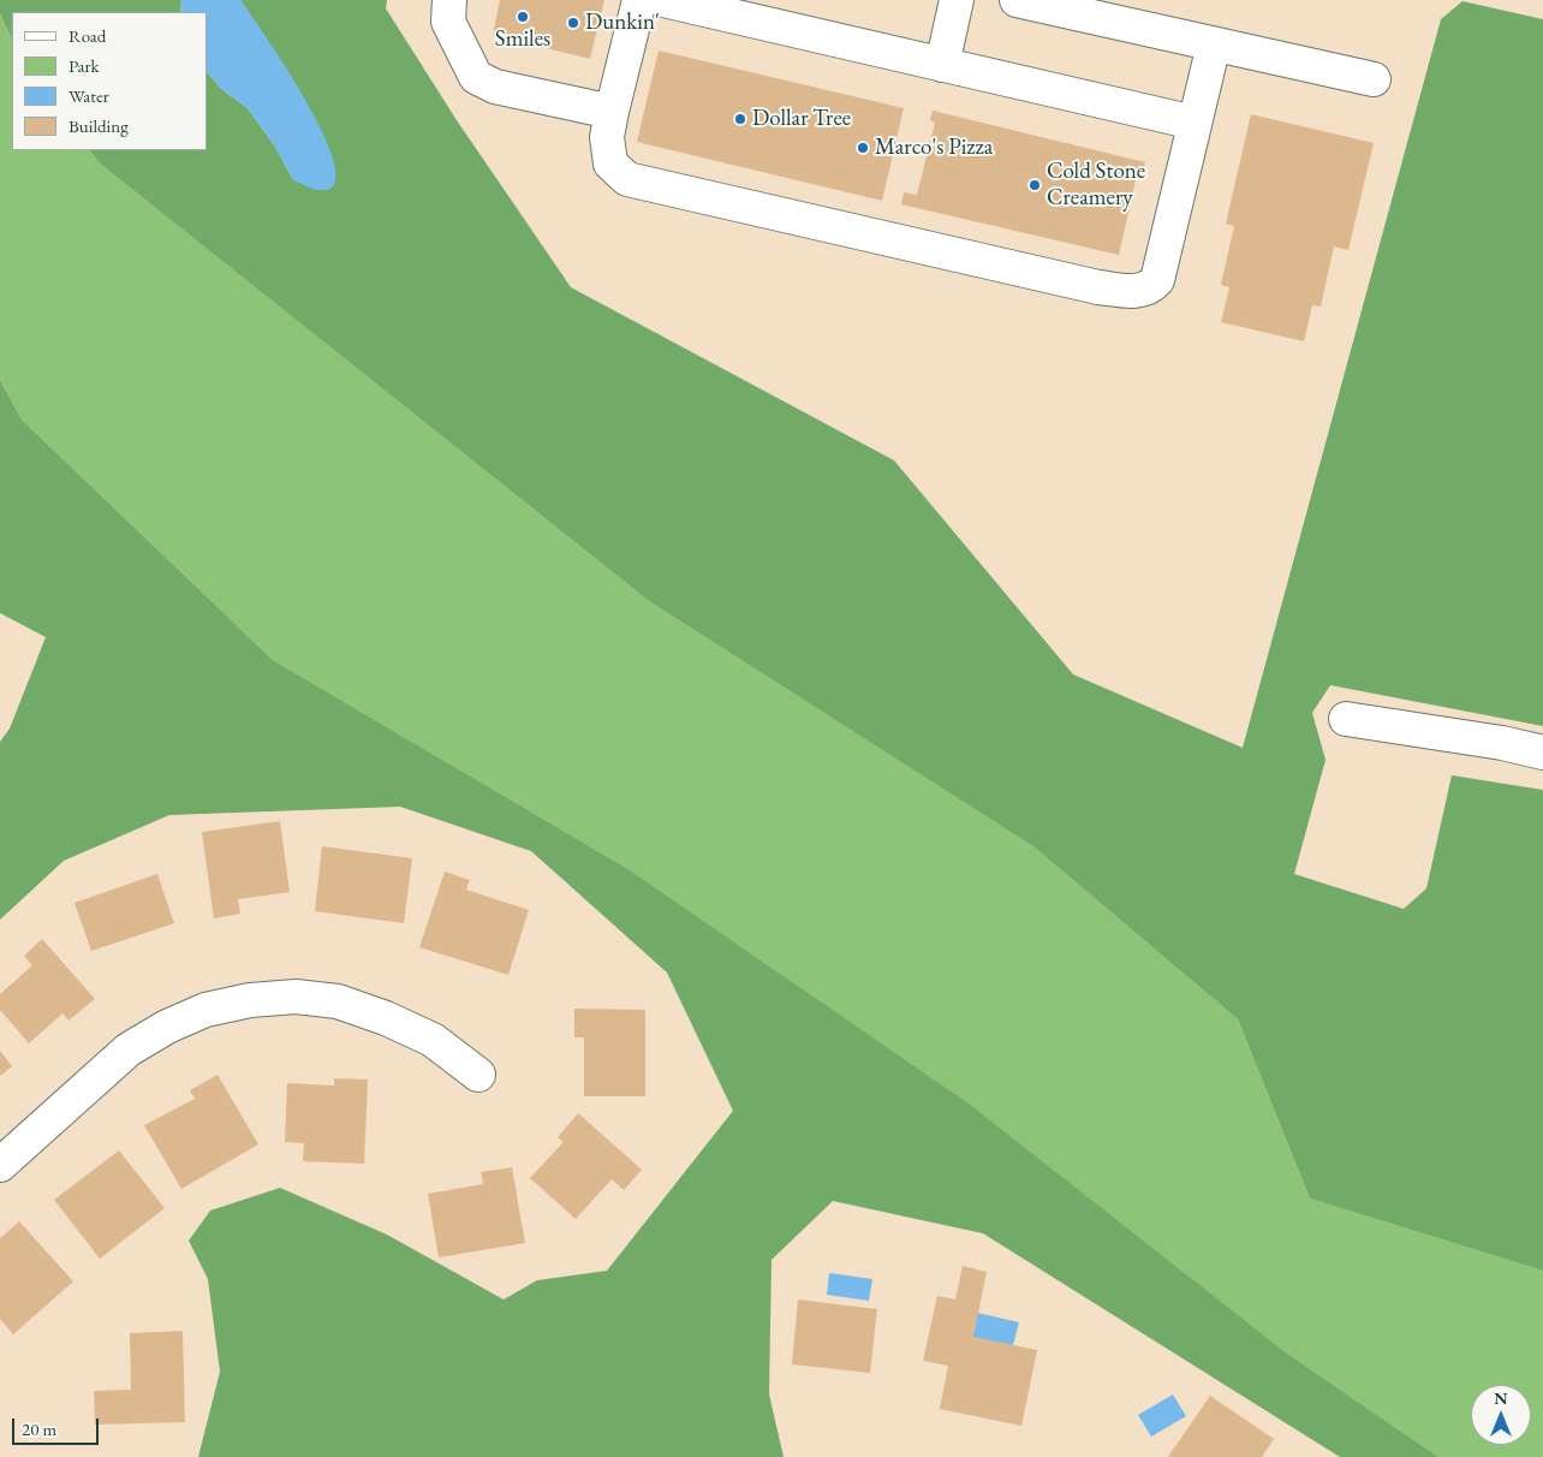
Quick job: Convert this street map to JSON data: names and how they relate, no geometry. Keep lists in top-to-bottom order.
{
  "places": [
    "Smiles",
    "Dunkin'",
    "Dollar Tree",
    "Marco's Pizza",
    "Cold Stone Creamery"
  ],
  "legend": [
    "Road",
    "Park",
    "Water",
    "Building"
  ],
  "scale_bar": "20 m",
  "north": "top"
}
